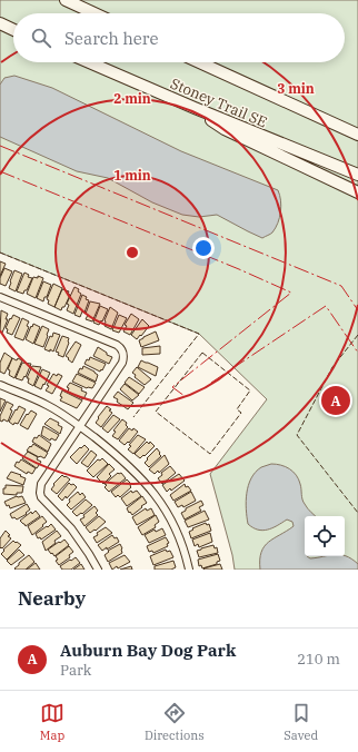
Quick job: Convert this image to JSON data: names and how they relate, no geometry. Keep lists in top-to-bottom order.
{
  "streets": {
    "highway": ["Stoney Trail SE"]
  },
  "page": {
    "search": "Search here",
    "pins": "A",
    "heading": "Nearby",
    "list": [
      {
        "mark": "A",
        "name": "Auburn Bay Dog Park",
        "note": "Park",
        "value": "210 m"
      }
    ],
    "nav": ["Map", "Directions", "Saved"]
  },
  "rings": ["3 min", "2 min", "1 min"]
}
